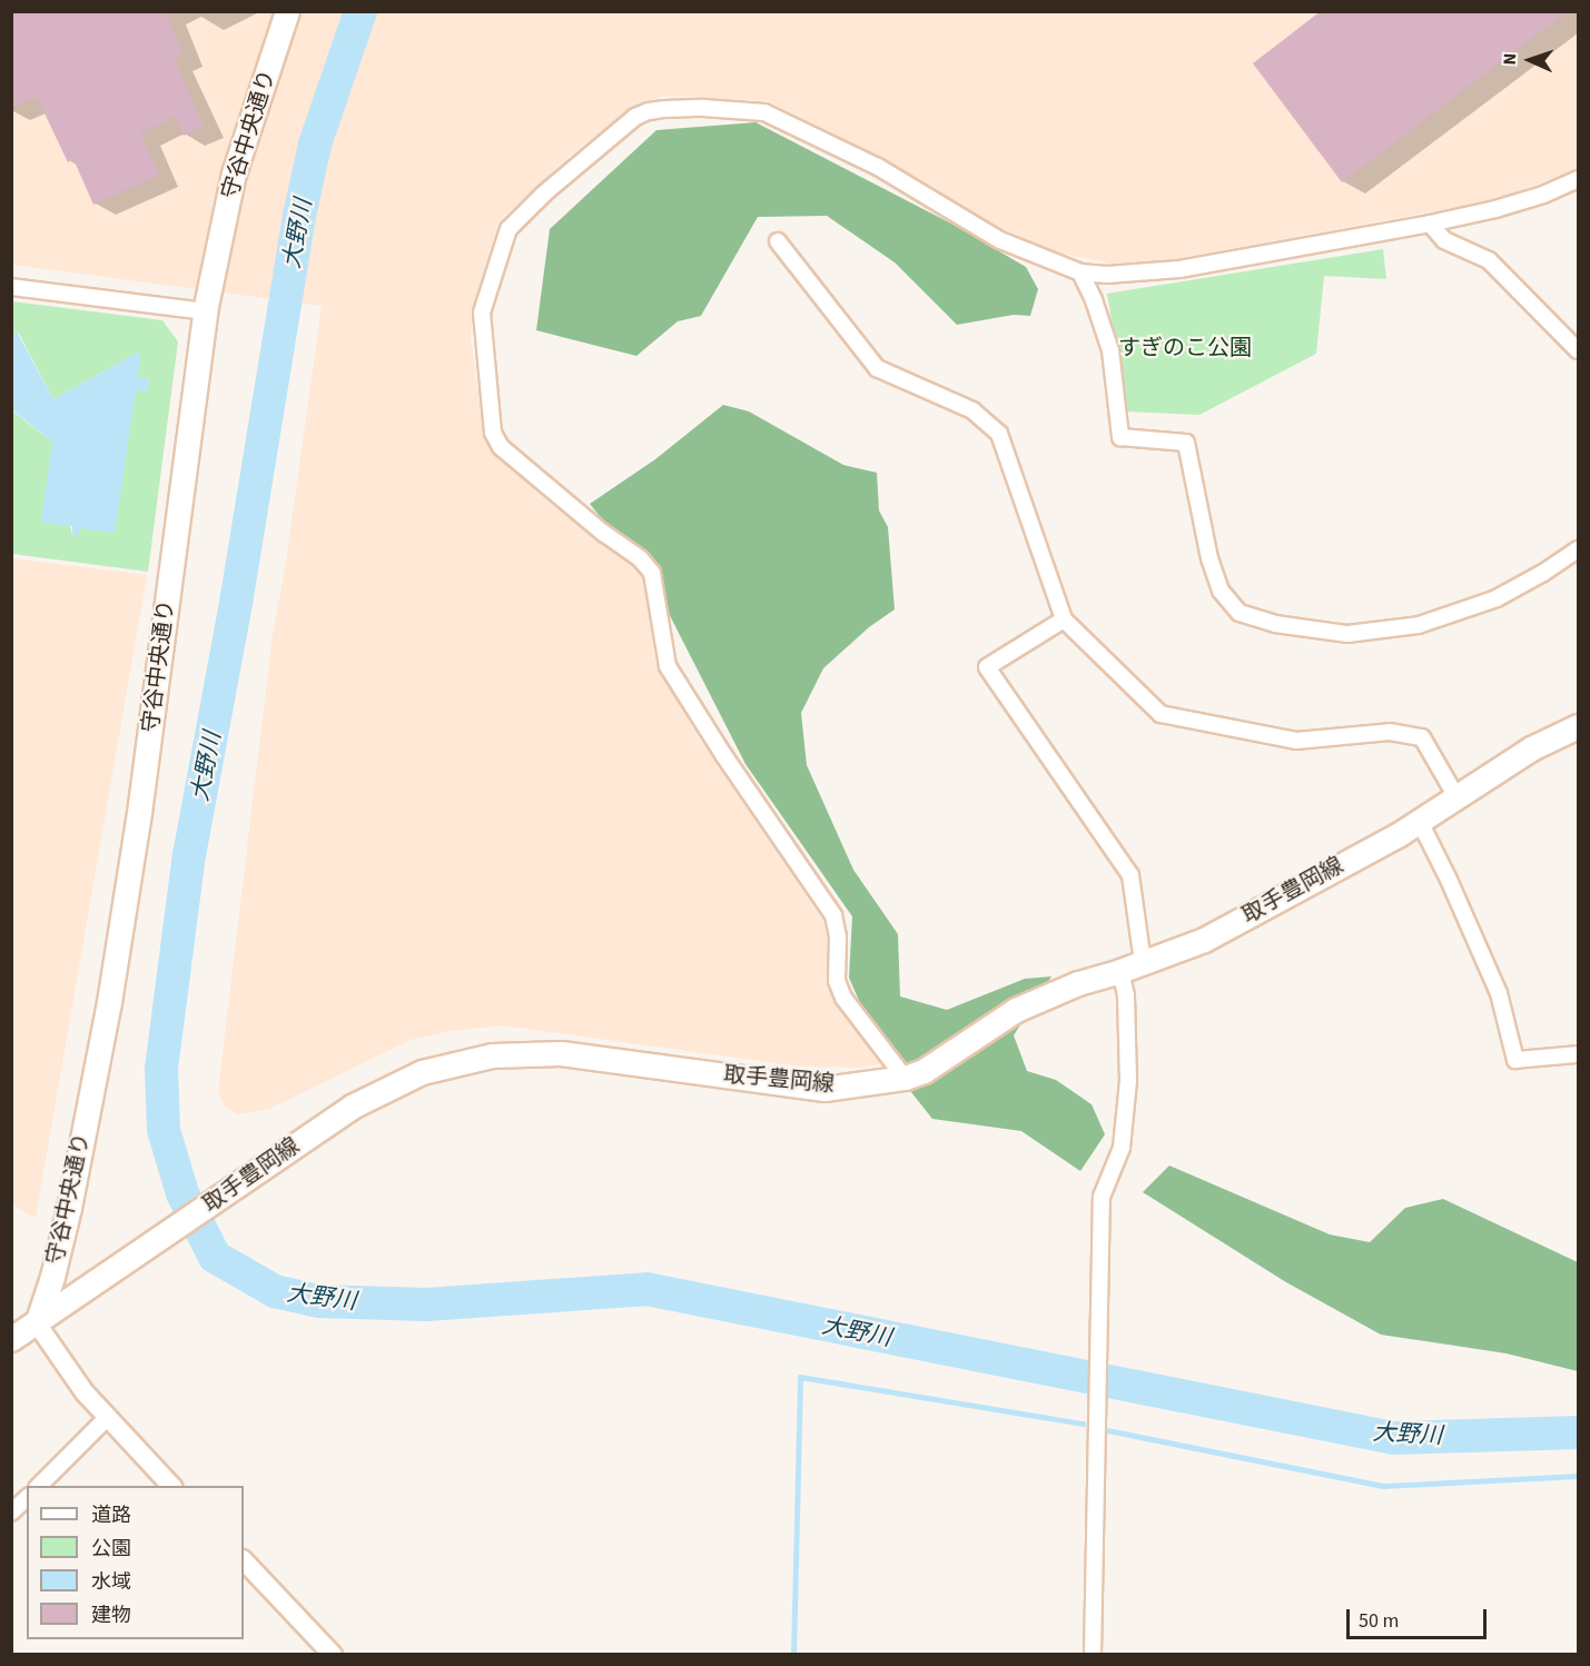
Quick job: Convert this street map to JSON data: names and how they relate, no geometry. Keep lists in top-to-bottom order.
{
  "streets": {
    "main road": ["守谷中央通り", "取手豊岡線"]
  },
  "crossings": [
    ["守谷中央通り", "取手豊岡線"]
  ],
  "water": ["大野川"],
  "parks": ["すぎのこ公園"],
  "legend": [
    "道路",
    "公園",
    "水域",
    "建物"
  ],
  "scale_bar": "50 m",
  "north": "left"
}
